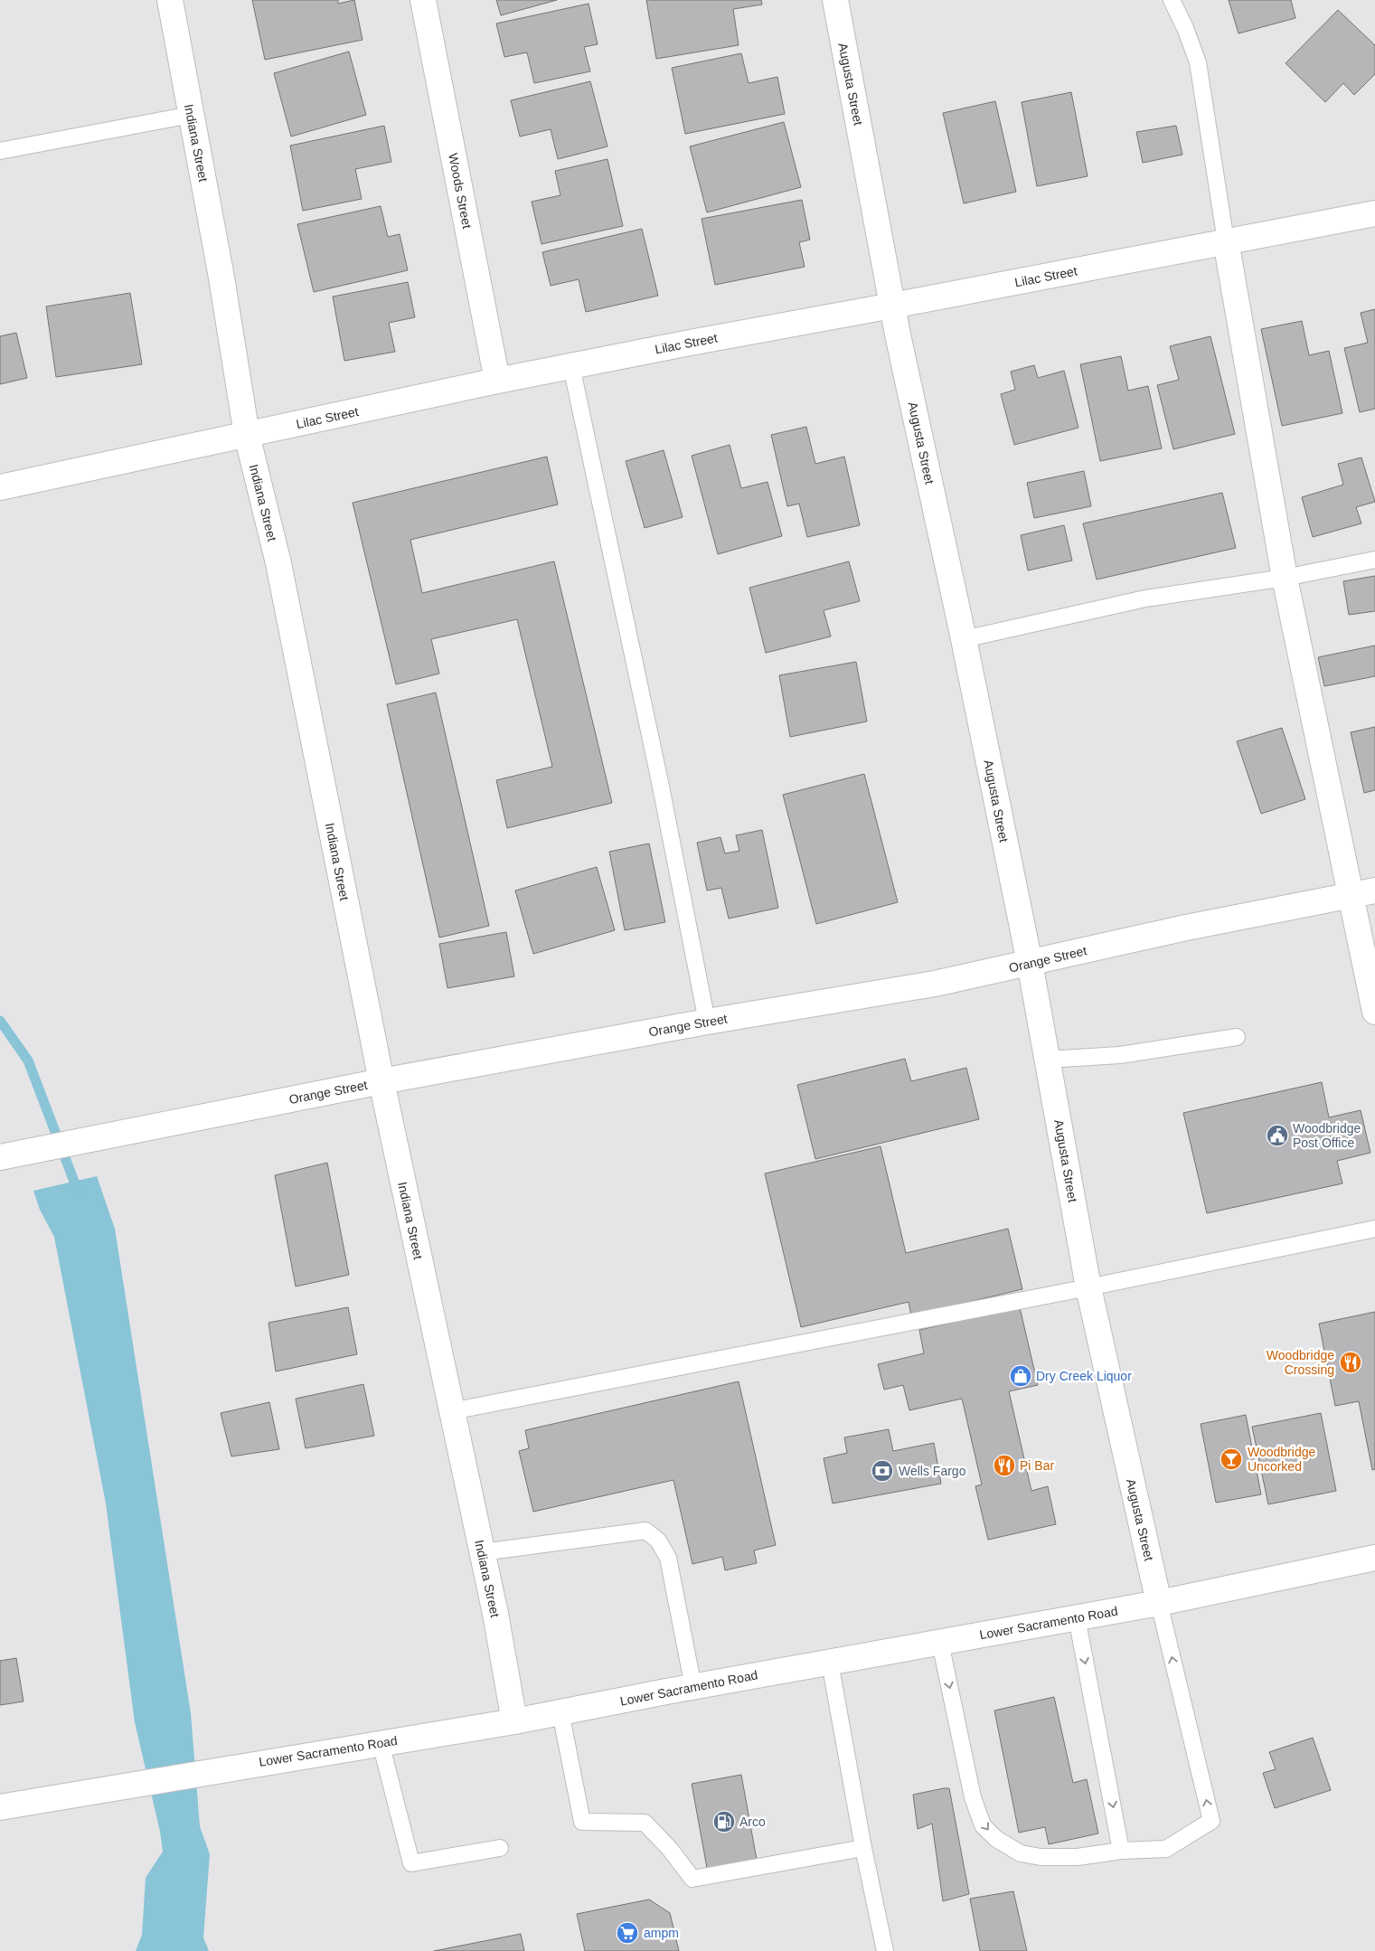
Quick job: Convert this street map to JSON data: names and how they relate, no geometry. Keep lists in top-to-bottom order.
{
  "streets": {
    "street": [
      "Augusta Street",
      "Indiana Street",
      "Woods Street",
      "Lilac Street",
      "Orange Street",
      "Lower Sacramento Road"
    ]
  },
  "crossings": [
    ["Augusta Street", "Lilac Street"],
    ["Augusta Street", "Orange Street"],
    ["Augusta Street", "Lower Sacramento Road"],
    ["Indiana Street", "Lilac Street"],
    ["Indiana Street", "Orange Street"],
    ["Indiana Street", "Lower Sacramento Road"],
    ["Woods Street", "Lilac Street"]
  ],
  "places": {
    "public building": ["Woodbridge Post Office"],
    "restaurant": ["Woodbridge Crossing", "Pi Bar"],
    "shop": ["Dry Creek Liquor"],
    "bar": ["Woodbridge Uncorked"],
    "bank": ["Wells Fargo"],
    "fuel station": ["Arco"],
    "supermarket": ["ampm"]
  }
}
